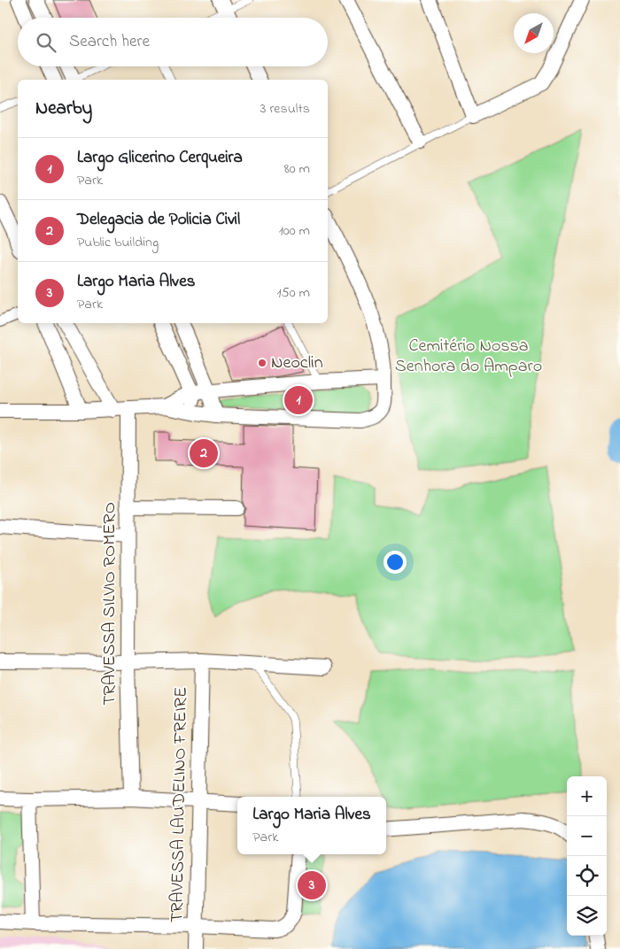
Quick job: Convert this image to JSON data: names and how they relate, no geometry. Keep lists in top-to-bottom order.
{
  "streets": {
    "street": ["TRAVESSA SILVIO ROMERO", "TRAVESSA LAUDELINO FREIRE"]
  },
  "parks": ["Cemitério Nossa Senhora do Amparo"],
  "places": ["Neoclin"],
  "north": "bottom left",
  "page": {
    "search": "Search here",
    "heading": ["Nearby", "3 results"],
    "list": [
      {
        "mark": "1",
        "name": "Largo Glicerino Cerqueira",
        "note": "Park",
        "value": "80 m"
      },
      {
        "mark": "2",
        "name": "Delegacia de Policia Civil",
        "note": "Public building",
        "value": "100 m"
      },
      {
        "mark": "3",
        "name": "Largo Maria Alves",
        "note": "Park",
        "value": "150 m"
      }
    ],
    "pins": ["1", "2", "3"],
    "map_buttons": ["+", "−"],
    "popup": ["Largo Maria Alves", "Park"]
  }
}
